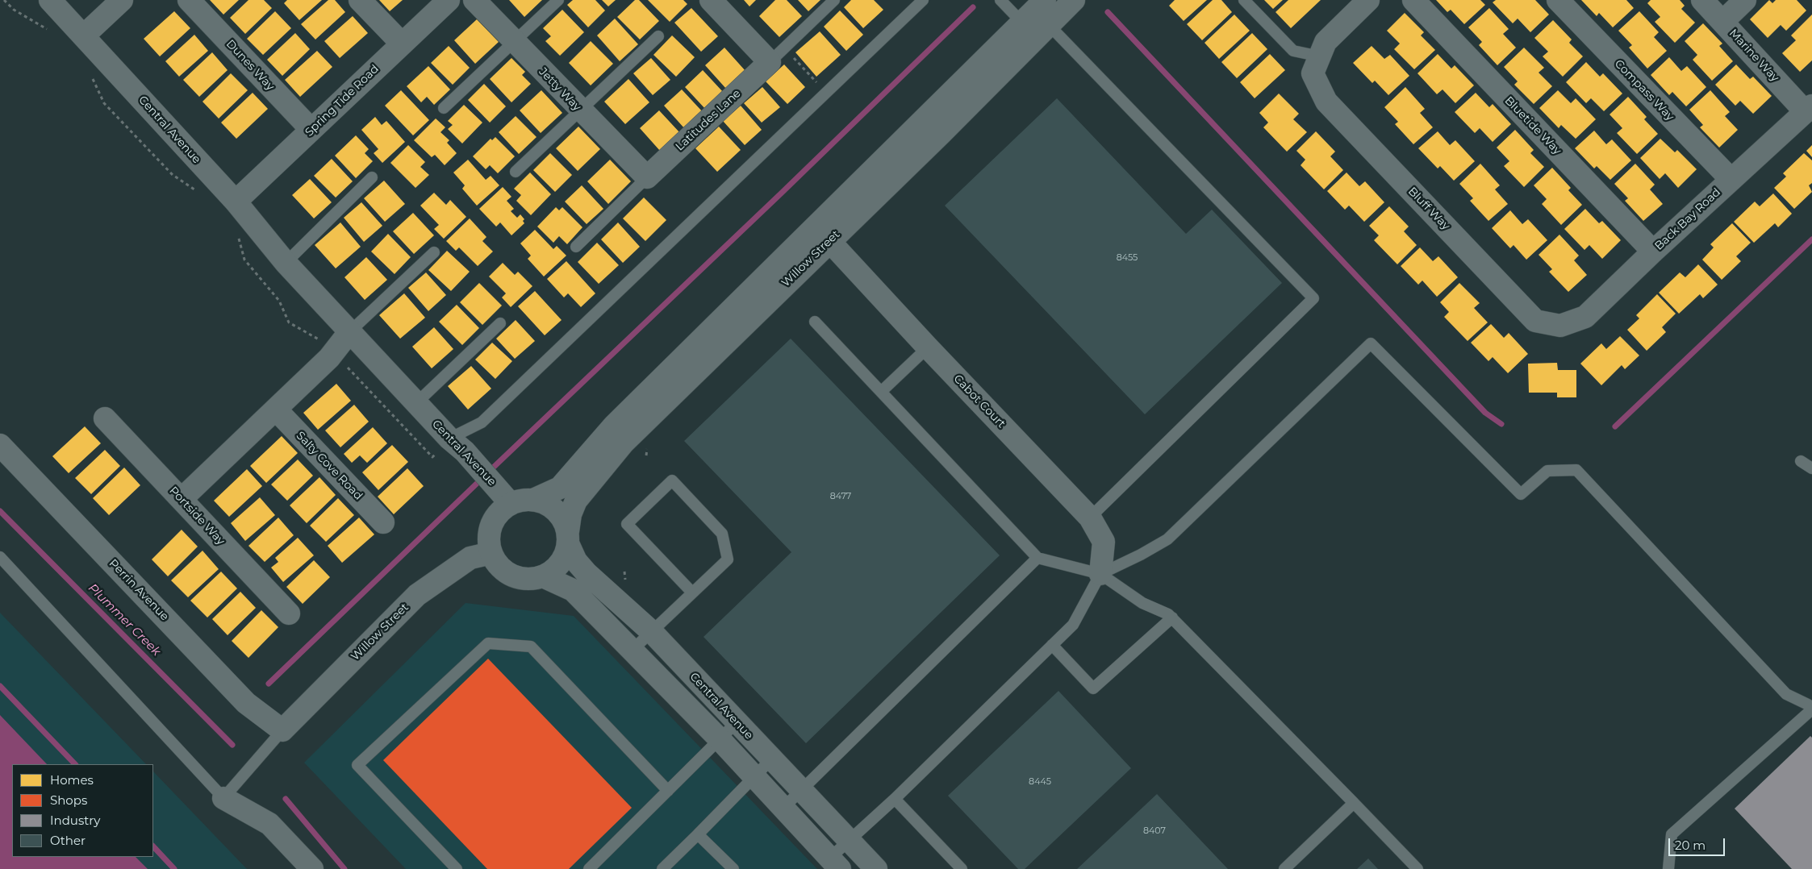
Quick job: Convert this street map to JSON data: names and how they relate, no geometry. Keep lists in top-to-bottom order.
{
  "streets": {
    "street": [
      "Marine Way",
      "Dunes Way",
      "Jetty Way",
      "Compass Way",
      "Spring Tide Road",
      "Latitudes Lane",
      "Bluetide Way",
      "Central Avenue",
      "Bluff Way",
      "Back Bay Road",
      "Willow Street",
      "Cabot Court",
      "Salty Cove Road",
      "Portside Way",
      "Perrin Avenue"
    ]
  },
  "crossings": [
    ["Marine Way", "Back Bay Road"],
    ["Dunes Way", "Spring Tide Road"],
    ["Jetty Way", "Latitudes Lane"],
    ["Compass Way", "Back Bay Road"],
    ["Spring Tide Road", "Central Avenue"],
    ["Bluetide Way", "Back Bay Road"],
    ["Central Avenue", "Willow Street"],
    ["Bluff Way", "Back Bay Road"],
    ["Willow Street", "Cabot Court"],
    ["Willow Street", "Perrin Avenue"]
  ],
  "water": ["Plummer Creek"],
  "house_numbers": [
    "8455",
    "8477",
    "8445",
    "8407"
  ],
  "legend": [
    "Homes",
    "Shops",
    "Industry",
    "Other"
  ],
  "scale_bar": "20 m"
}
